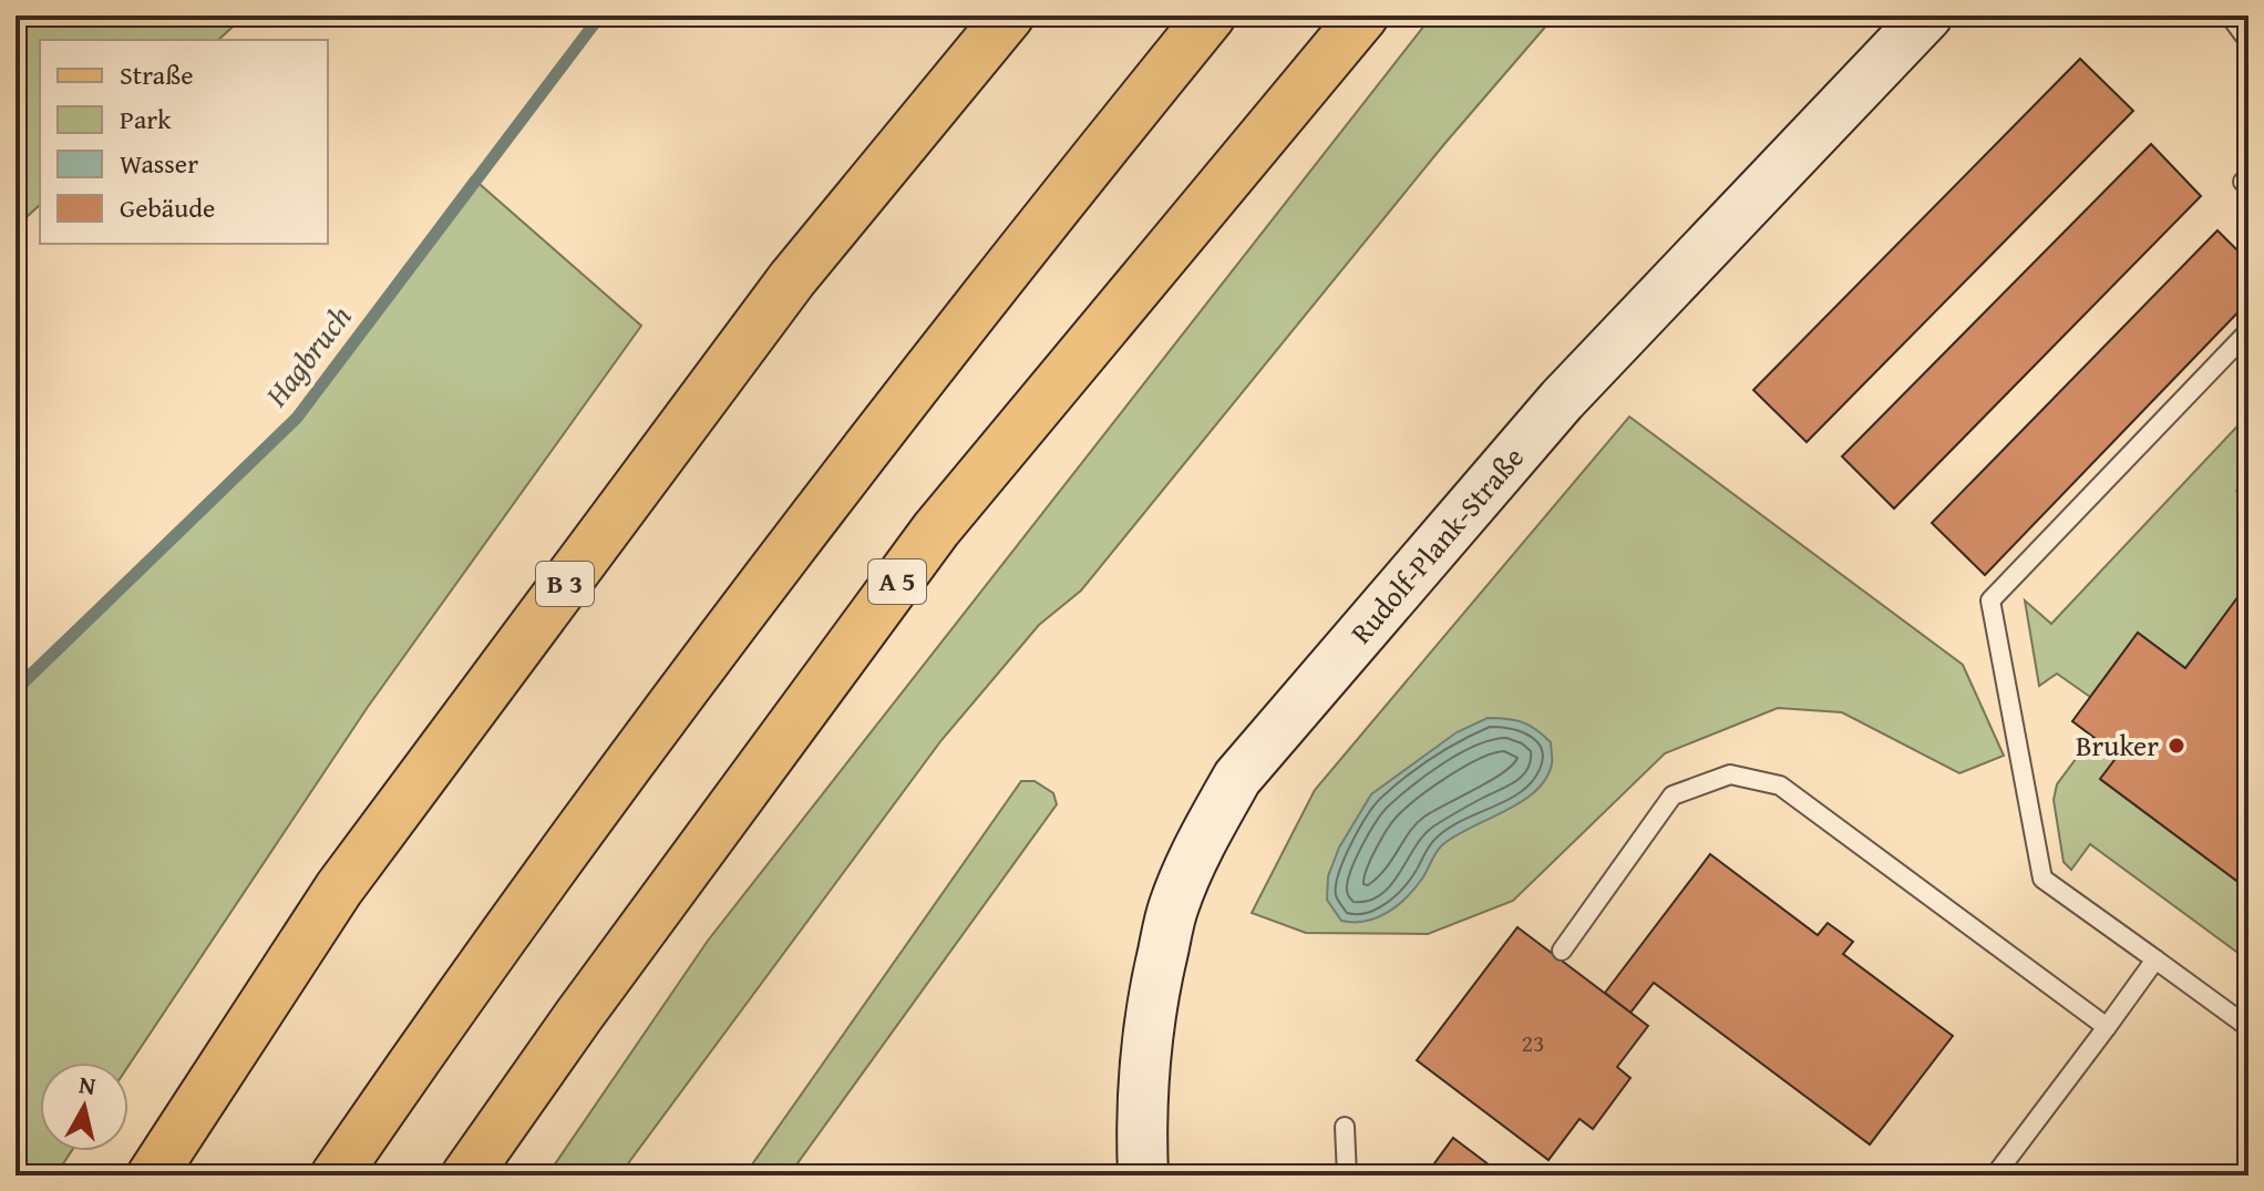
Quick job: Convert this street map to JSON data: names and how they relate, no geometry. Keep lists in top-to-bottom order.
{
  "streets": {
    "main road": ["Rudolf-Plank-Straße", "A 5", "B 3"]
  },
  "water": ["Hagbruch"],
  "places": ["Bruker"],
  "house_numbers": ["23"],
  "legend": [
    "Straße",
    "Park",
    "Wasser",
    "Gebäude"
  ],
  "north": "top"
}
